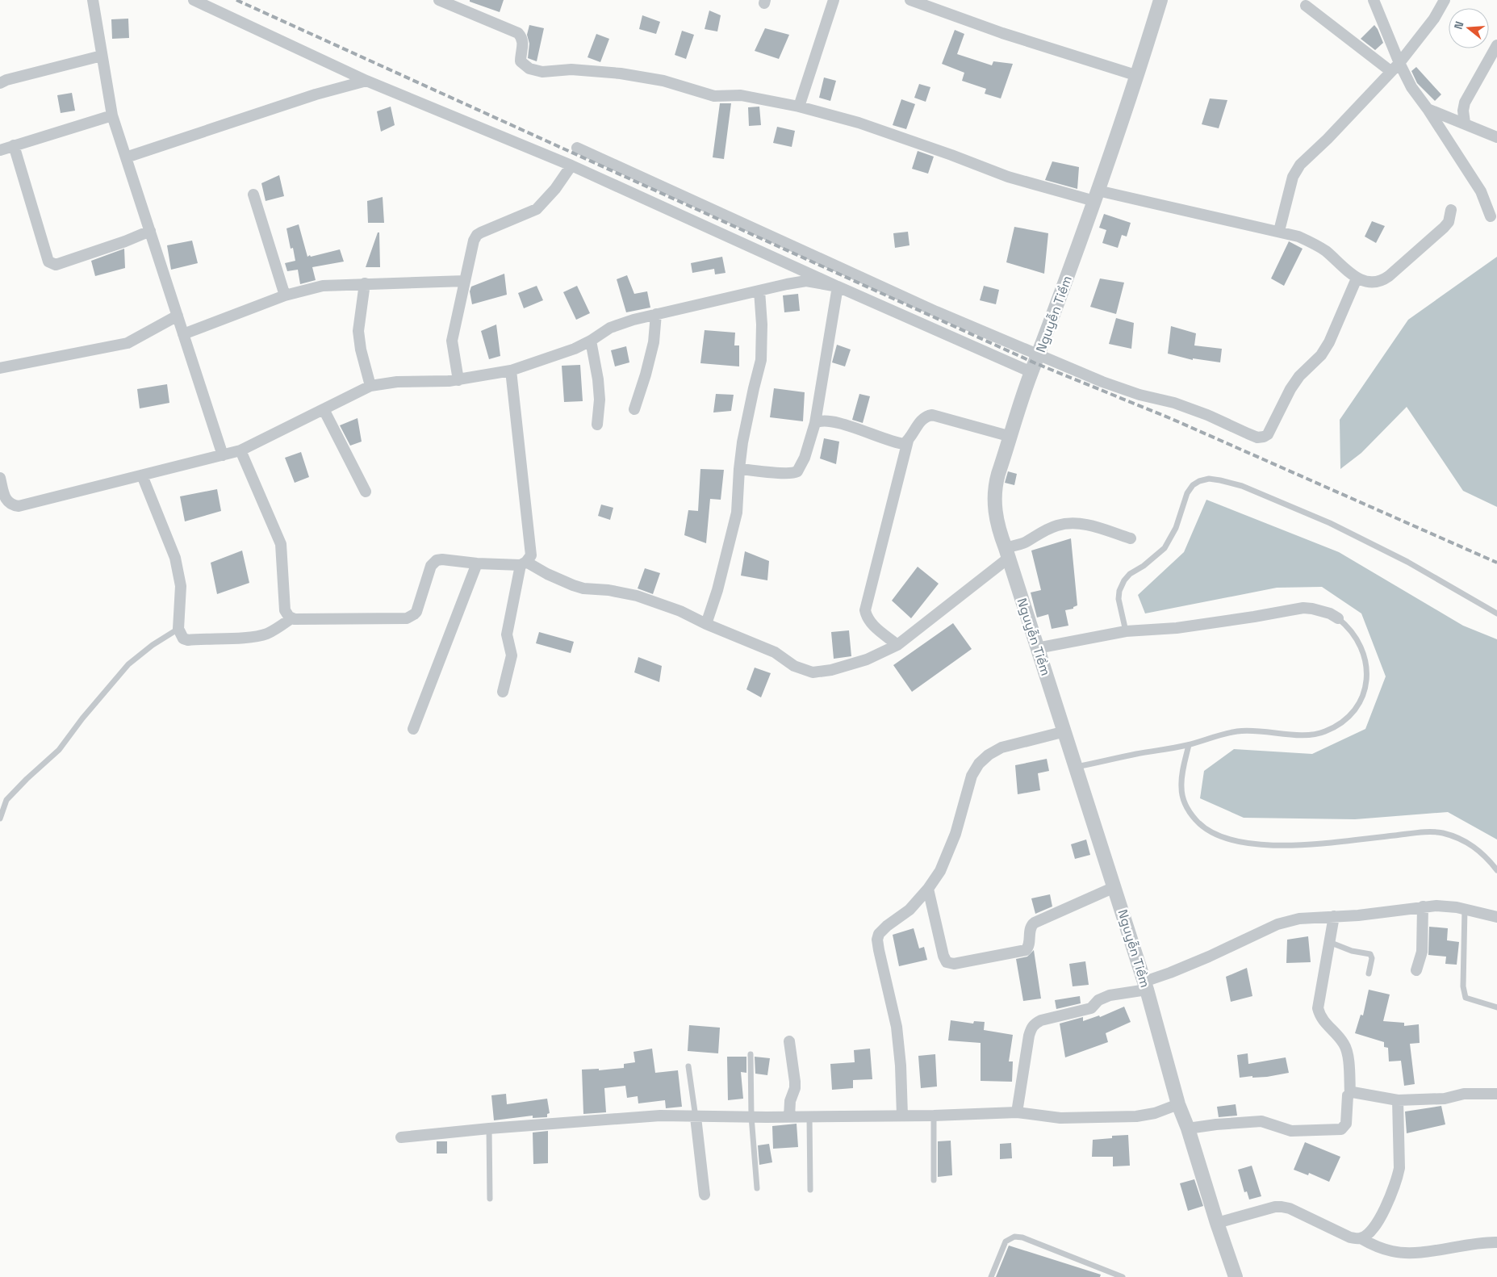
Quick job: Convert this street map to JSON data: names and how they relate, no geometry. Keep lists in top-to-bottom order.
{
  "streets": {
    "street": ["Nguyễn Tiềm"]
  },
  "north": "left"
}
